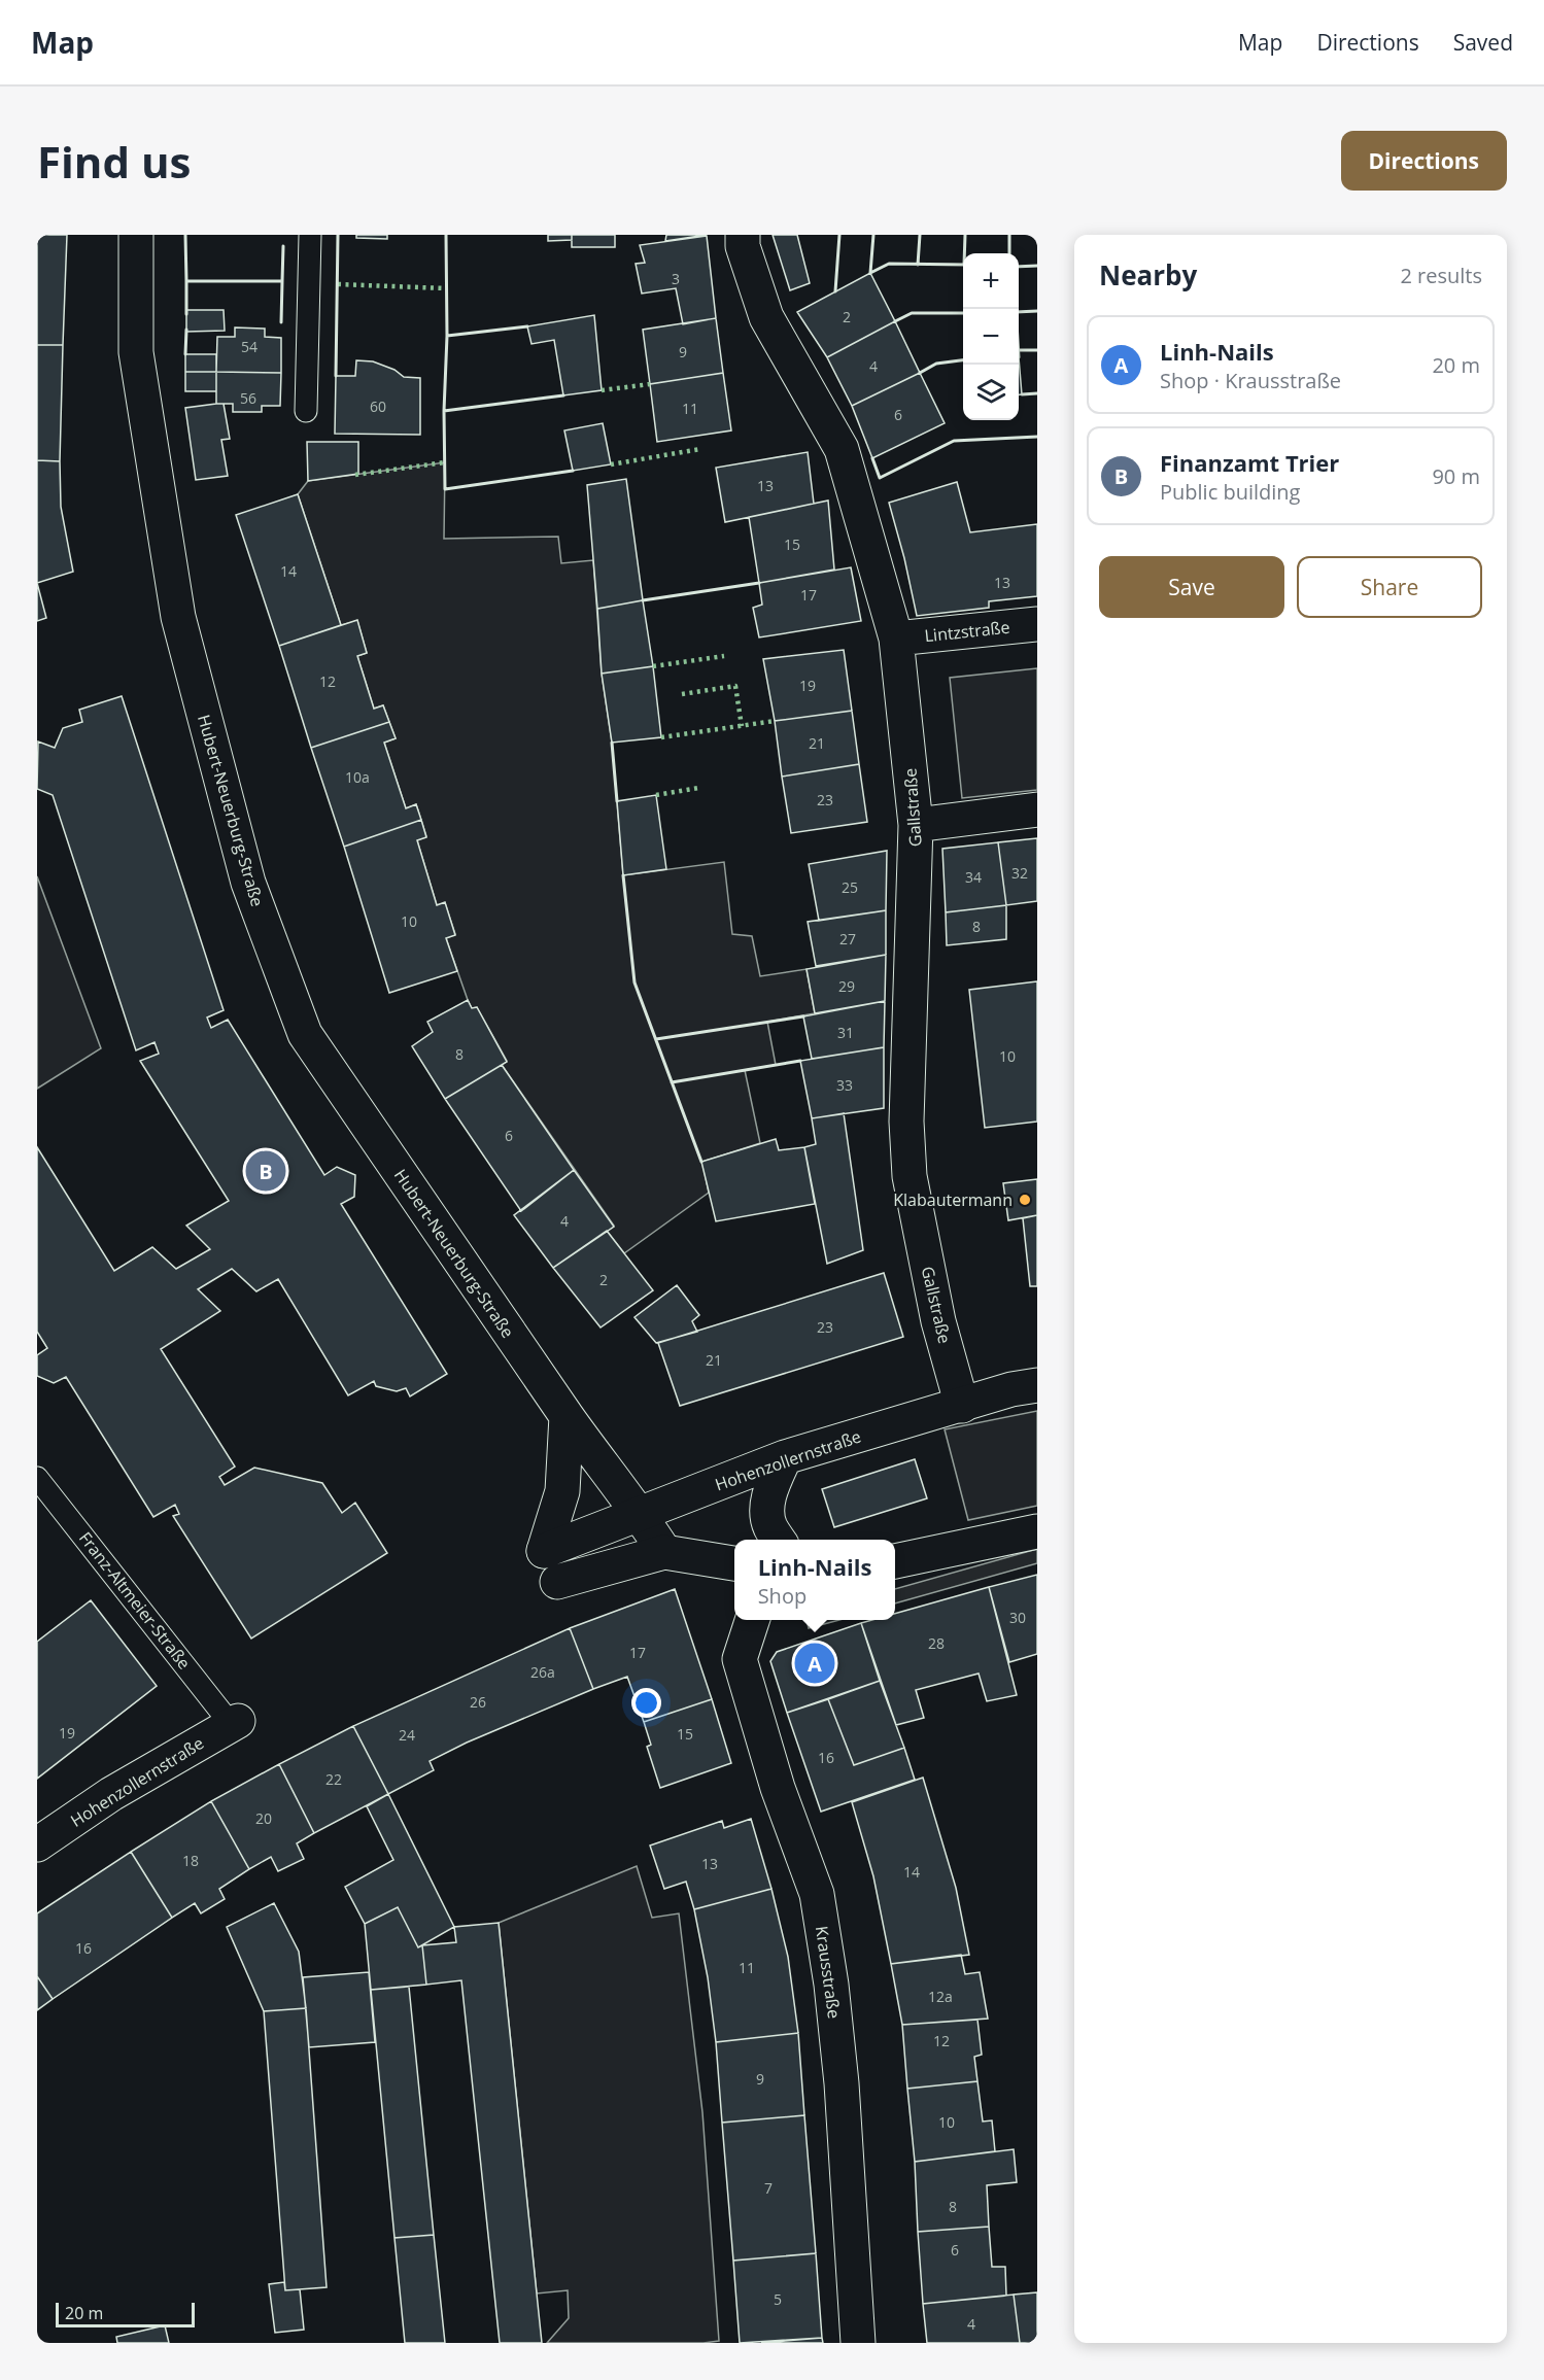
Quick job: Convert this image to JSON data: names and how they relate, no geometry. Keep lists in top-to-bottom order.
{
  "streets": {
    "street": [
      "Lintzstraße",
      "Gallstraße",
      "Hubert-Neuerburg-Straße",
      "Hohenzollernstraße",
      "Krausstraße"
    ],
    "lane": ["Franz-Altmeier-Straße"]
  },
  "crossings": [
    ["Lintzstraße", "Gallstraße"],
    ["Gallstraße", "Hohenzollernstraße"],
    ["Hubert-Neuerburg-Straße", "Hohenzollernstraße"],
    ["Hohenzollernstraße", "Franz-Altmeier-Straße"]
  ],
  "places": ["Klabautermann"],
  "house_numbers": [
    "3",
    "2",
    "54",
    "9",
    "4",
    "56",
    "60",
    "11",
    "6",
    "13",
    "15",
    "14",
    "13",
    "17",
    "12",
    "19",
    "21",
    "10a",
    "23",
    "32",
    "34",
    "25",
    "10",
    "8",
    "27",
    "29",
    "31",
    "8",
    "10",
    "33",
    "6",
    "4",
    "2",
    "23",
    "21",
    "30",
    "28",
    "17",
    "26a",
    "26",
    "19",
    "15",
    "24",
    "16",
    "22",
    "20",
    "18",
    "13",
    "14",
    "16",
    "11",
    "12a",
    "12",
    "9",
    "10",
    "7",
    "8",
    "6",
    "5",
    "4"
  ],
  "scale_bar": "20 m",
  "page": {
    "header": "Map",
    "nav": ["Map", "Directions", "Saved"],
    "buttons": [
      "Directions",
      ["Save", "Share"]
    ],
    "title": "Find us",
    "heading": ["Nearby", "2 results"],
    "map_buttons": ["+", "−"],
    "list": [
      {
        "mark": "A",
        "name": "Linh-Nails",
        "note": "Shop · Krausstraße",
        "value": "20 m"
      },
      {
        "mark": "B",
        "name": "Finanzamt Trier",
        "note": "Public building",
        "value": "90 m"
      }
    ],
    "pins": ["B", "A"],
    "popup": ["Linh-Nails", "Shop"],
    "scale": "20 m"
  }
}
